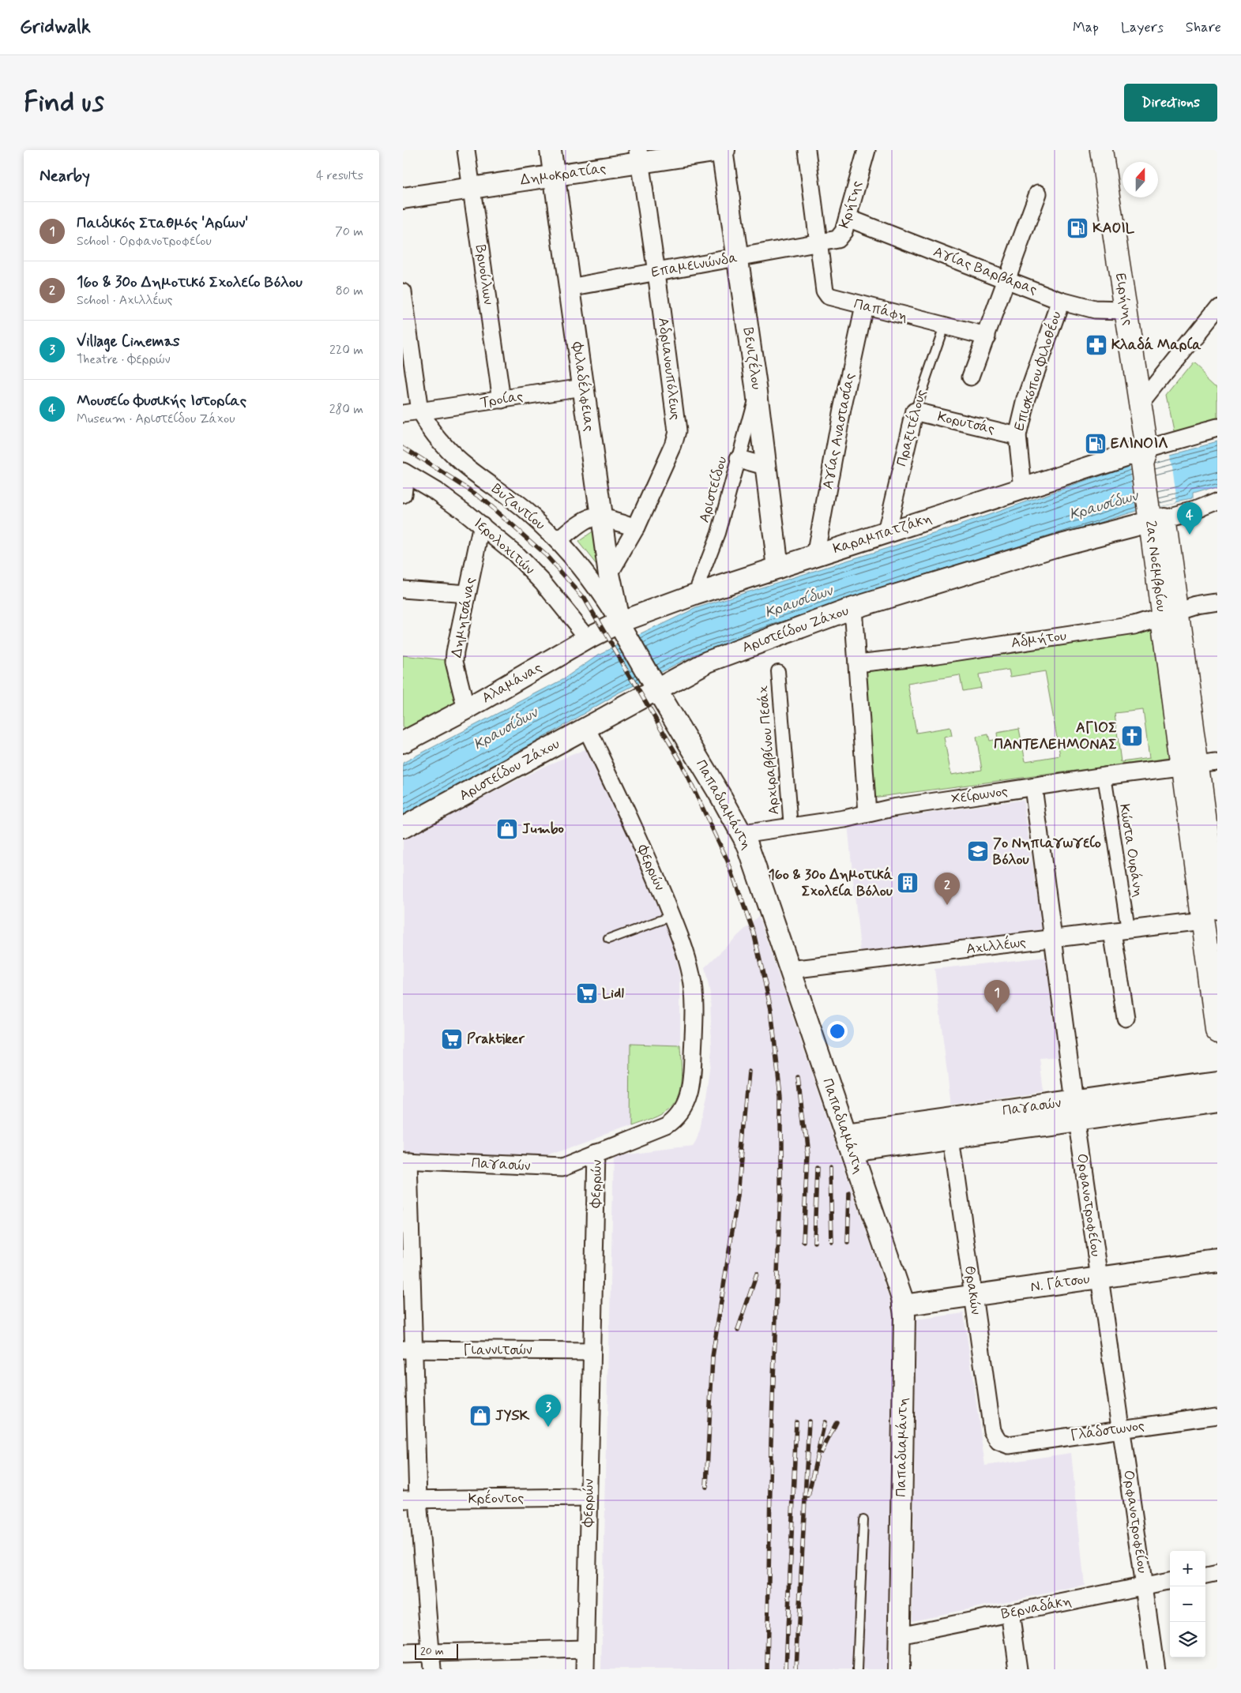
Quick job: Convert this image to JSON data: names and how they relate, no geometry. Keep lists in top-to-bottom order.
{
  "streets": {
    "main road": ["Ειρήνης", "2ας Νοεμβρίου"],
    "street": [
      "Δημοκρατίας",
      "Κρήτης",
      "Επαμεινώνδα",
      "Αγίας Βαρβάρας",
      "Βρυούλων",
      "Παπάφη",
      "Βενιζέλου",
      "Αδριανουπόλεως",
      "Επισκόπου Φιλοθέου",
      "Φιλαδέλφειας",
      "Τροίας",
      "Κορυτσάς",
      "Πραξιτέλους",
      "Αγίας Αναστασίας",
      "Αριστείδου",
      "Βυζαντίου",
      "Καραμπατζάκη",
      "Ιερολοχιτών",
      "Δημητσάνας",
      "Αριστείδου Ζάχου",
      "Αδμήτου",
      "Αλαμάνας",
      "Αρχιραββίνου Πεσάχ",
      "Χείρωνος",
      "Παπαδιαμάντη",
      "Κώστα Ουράνη",
      "Φερρών",
      "Αχιλλέως",
      "Παγασών",
      "Ορφανοτροφείου",
      "Ν. Γάτσου",
      "Θρακών",
      "Γιαννιτσών",
      "Γλάδστωνος",
      "Κρέοντος",
      "Βερναδάκη"
    ]
  },
  "crossings": [
    ["Δημοκρατίας", "Βρυούλων"],
    ["Δημοκρατίας", "Βενιζέλου"],
    ["Δημοκρατίας", "Αδριανουπόλεως"],
    ["Δημοκρατίας", "Φιλαδέλφειας"],
    ["Κρήτης", "Επαμεινώνδα"],
    ["Κρήτης", "Αγίας Βαρβάρας"],
    ["Κρήτης", "Παπάφη"],
    ["Επαμεινώνδα", "Παπάφη"],
    ["Επαμεινώνδα", "Βενιζέλου"],
    ["Επαμεινώνδα", "Αδριανουπόλεως"],
    ["Επαμεινώνδα", "Φιλαδέλφειας"],
    ["Αγίας Βαρβάρας", "Ειρήνης"],
    ["Αγίας Βαρβάρας", "Επισκόπου Φιλοθέου"],
    ["Βρυούλων", "Τροίας"],
    ["Ειρήνης", "Καραμπατζάκη"],
    ["Ειρήνης", "2ας Νοεμβρίου"],
    ["Παπάφη", "Πραξιτέλους"],
    ["Παπάφη", "Αγίας Αναστασίας"],
    ["Βενιζέλου", "Αριστείδου"],
    ["Βενιζέλου", "Καραμπατζάκη"],
    ["Αδριανουπόλεως", "Φιλαδέλφειας"],
    ["Επισκόπου Φιλοθέου", "Κορυτσάς"],
    ["Επισκόπου Φιλοθέου", "Καραμπατζάκη"],
    ["Φιλαδέλφειας", "Τροίας"],
    ["Φιλαδέλφειας", "Βυζαντίου"],
    ["Φιλαδέλφειας", "Καραμπατζάκη"],
    ["Φιλαδέλφειας", "Αλαμάνας"],
    ["Φιλαδέλφειας", "Παπαδιαμάντη"],
    ["Τροίας", "Βυζαντίου"],
    ["Κορυτσάς", "Πραξιτέλους"],
    ["Πραξιτέλους", "Καραμπατζάκη"],
    ["Αγίας Αναστασίας", "Καραμπατζάκη"],
    ["Αριστείδου", "Καραμπατζάκη"],
    ["Βυζαντίου", "Καραμπατζάκη"],
    ["Βυζαντίου", "Αλαμάνας"],
    ["Βυζαντίου", "Παπαδιαμάντη"],
    ["Καραμπατζάκη", "2ας Νοεμβρίου"],
    ["Καραμπατζάκη", "Αλαμάνας"],
    ["Καραμπατζάκη", "Παπαδιαμάντη"],
    ["Ιερολοχιτών", "Δημητσάνας"],
    ["Ιερολοχιτών", "Αλαμάνας"],
    ["2ας Νοεμβρίου", "Αριστείδου Ζάχου"],
    ["2ας Νοεμβρίου", "Αδμήτου"],
    ["2ας Νοεμβρίου", "Χείρωνος"],
    ["2ας Νοεμβρίου", "Αχιλλέως"],
    ["Δημητσάνας", "Αλαμάνας"],
    ["Αριστείδου Ζάχου", "Παπαδιαμάντη"],
    ["Αριστείδου Ζάχου", "Φερρών"],
    ["Αλαμάνας", "Παπαδιαμάντη"],
    ["Αρχιραββίνου Πεσάχ", "Χείρωνος"],
    ["Χείρωνος", "Παπαδιαμάντη"],
    ["Χείρωνος", "Κώστα Ουράνη"],
    ["Χείρωνος", "Ορφανοτροφείου"],
    ["Παπαδιαμάντη", "Αχιλλέως"],
    ["Παπαδιαμάντη", "Παγασών"],
    ["Παπαδιαμάντη", "Ν. Γάτσου"],
    ["Παπαδιαμάντη", "Βερναδάκη"],
    ["Κώστα Ουράνη", "Αχιλλέως"],
    ["Φερρών", "Παγασών"],
    ["Φερρών", "Γιαννιτσών"],
    ["Φερρών", "Κρέοντος"],
    ["Αχιλλέως", "Ορφανοτροφείου"],
    ["Παγασών", "Ορφανοτροφείου"],
    ["Παγασών", "Θρακών"],
    ["Ορφανοτροφείου", "Ν. Γάτσου"],
    ["Ορφανοτροφείου", "Γλάδστωνος"],
    ["Ορφανοτροφείου", "Βερναδάκη"],
    ["Ν. Γάτσου", "Θρακών"],
    ["Θρακών", "Γλάδστωνος"]
  ],
  "water": ["Κραυσίδων"],
  "places": {
    "fuel station": ["KAOIL", "ΕΛΙΝΟΙΛ"],
    "pharmacy": ["Κλαδά Μαρία"],
    "church": ["ΑΓΙΟΣ ΠΑΝΤΕΛΕΗΜΟΝΑΣ"],
    "shop": ["Jumbo", "JYSK"],
    "school or university": ["7ο Νηπιαγωγείο Βόλου"],
    "building": ["16ο & 30ο Δημοτικά Σχολεία Βόλου"],
    "supermarket": ["Lidl", "Praktiker"]
  },
  "scale_bar": "20 m",
  "north": "top",
  "page": {
    "header": "Gridwalk",
    "nav": ["Map", "Layers", "Share"],
    "buttons": "Directions",
    "title": "Find us",
    "heading": ["Nearby", "4 results"],
    "list": [
      {
        "mark": "1",
        "name": "Παιδικός Σταθμός 'Αρίων'",
        "note": "School · Ορφανοτροφείου",
        "value": "70 m"
      },
      {
        "mark": "2",
        "name": "16ο & 30ο Δημοτικό Σχολείο Βόλου",
        "note": "School · Αχιλλέως",
        "value": "80 m"
      },
      {
        "mark": "3",
        "name": "Village Cinemas",
        "note": "Theatre · Φερρών",
        "value": "220 m"
      },
      {
        "mark": "4",
        "name": "Μουσείο Φυσικής Ιστορίας",
        "note": "Museum · Αριστείδου Ζάχου",
        "value": "280 m"
      }
    ],
    "pins": [
      "4",
      "2",
      "1",
      "3"
    ],
    "map_buttons": ["+", "−"],
    "scale": "20 m"
  }
}
